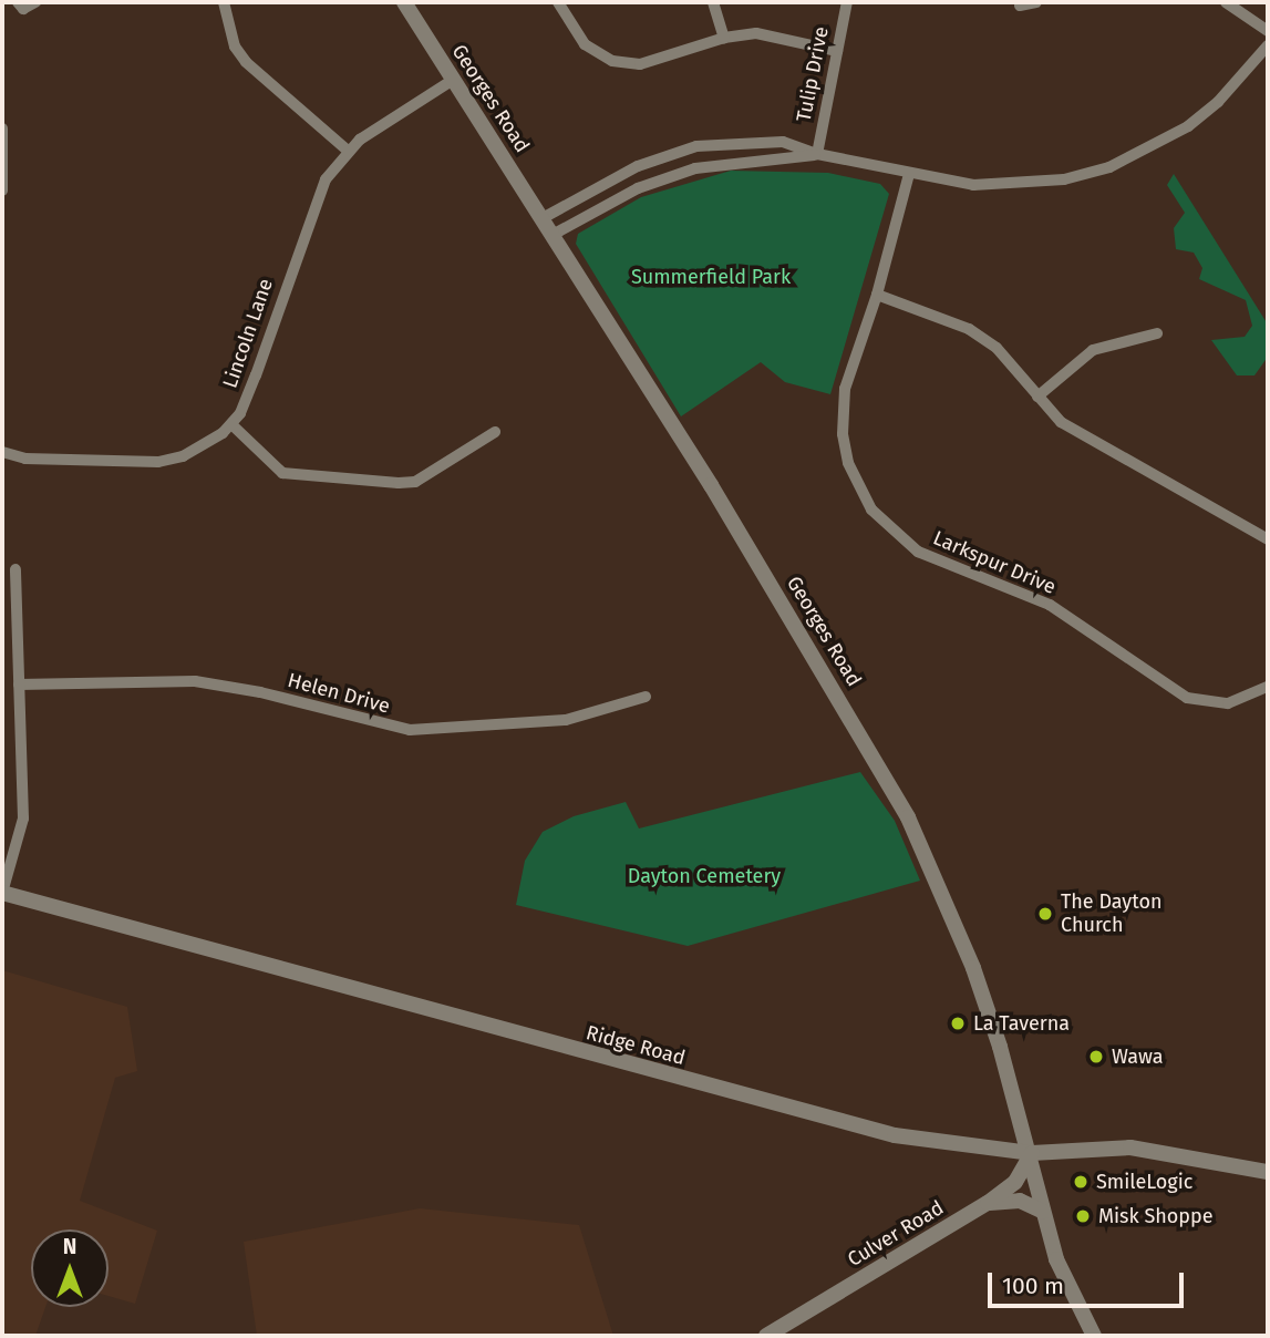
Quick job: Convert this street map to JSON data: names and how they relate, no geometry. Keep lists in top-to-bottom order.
{
  "streets": {
    "street": [
      "Tulip Drive",
      "Georges Road",
      "Lincoln Lane",
      "Larkspur Drive",
      "Helen Drive",
      "Ridge Road",
      "Culver Road"
    ]
  },
  "crossings": [
    ["Georges Road", "Lincoln Lane"],
    ["Georges Road", "Ridge Road"],
    ["Georges Road", "Culver Road"],
    ["Ridge Road", "Culver Road"]
  ],
  "parks": ["Summerfield Park", "Dayton Cemetery"],
  "places": [
    "The Dayton Church",
    "La Taverna",
    "Wawa",
    "SmileLogic",
    "Misk Shoppe"
  ],
  "scale_bar": "100 m",
  "north": "top"
}
